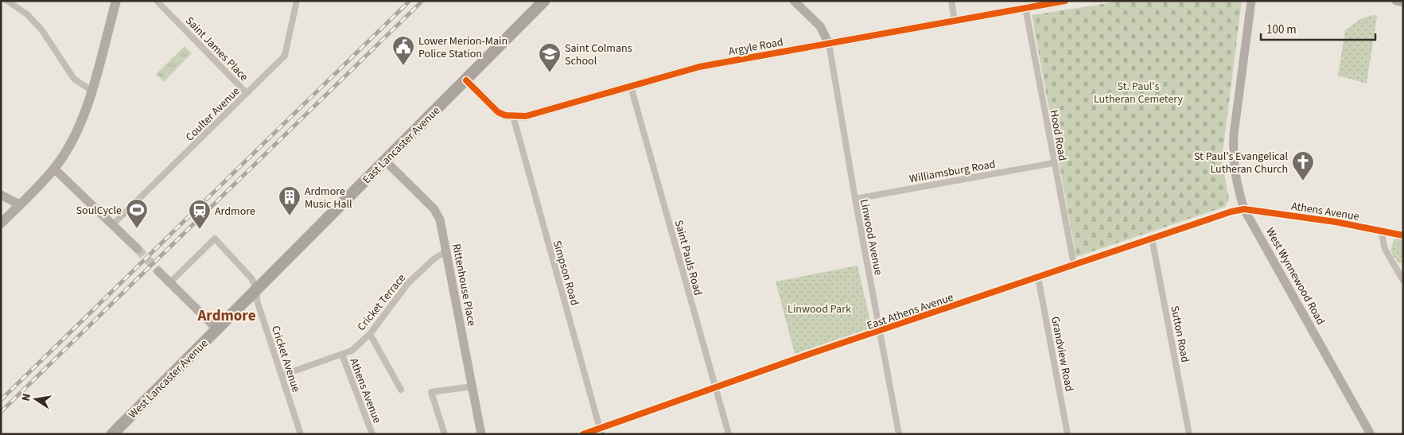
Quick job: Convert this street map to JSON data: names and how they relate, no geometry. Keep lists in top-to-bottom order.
{
  "streets": {
    "highway": ["East Lancaster Avenue", "West Lancaster Avenue"],
    "street": [
      "Argyle Road",
      "Saint James Place",
      "Coulter Avenue",
      "Hood Road",
      "Williamsburg Road",
      "Athens Avenue",
      "Linwood Avenue",
      "Saint Pauls Road",
      "Simpson Road",
      "West Wynnewood Road",
      "Rittenhouse Place",
      "Cricket Terrace",
      "East Athens Avenue",
      "Sutton Road",
      "Grandview Road",
      "Cricket Avenue"
    ]
  },
  "crossings": [
    ["Argyle Road", "Hood Road"],
    ["Argyle Road", "East Lancaster Avenue"],
    ["Argyle Road", "Linwood Avenue"],
    ["Argyle Road", "Saint Pauls Road"],
    ["Argyle Road", "Simpson Road"],
    ["Saint James Place", "Coulter Avenue"],
    ["Hood Road", "Williamsburg Road"],
    ["Hood Road", "East Athens Avenue"],
    ["East Lancaster Avenue", "Rittenhouse Place"],
    ["East Lancaster Avenue", "Cricket Avenue"],
    ["East Lancaster Avenue", "West Lancaster Avenue"],
    ["Williamsburg Road", "Linwood Avenue"],
    ["Athens Avenue", "West Wynnewood Road"],
    ["Athens Avenue", "Cricket Terrace"],
    ["Athens Avenue", "East Athens Avenue"],
    ["Linwood Avenue", "East Athens Avenue"],
    ["Saint Pauls Road", "East Athens Avenue"],
    ["Simpson Road", "East Athens Avenue"],
    ["West Wynnewood Road", "East Athens Avenue"],
    ["Rittenhouse Place", "Cricket Terrace"],
    ["Cricket Terrace", "Cricket Avenue"],
    ["East Athens Avenue", "Sutton Road"],
    ["East Athens Avenue", "Grandview Road"],
    ["Cricket Avenue", "West Lancaster Avenue"]
  ],
  "districts": ["Ardmore"],
  "parks": ["St. Paul's Lutheran Cemetery", "Linwood Park"],
  "places": {
    "public building": ["Lower Merion-Main Police Station"],
    "school or university": ["Saint Colmans School"],
    "church": ["St Paul's Evangelical Lutheran Church"],
    "building": ["Ardmore Music Hall"],
    "sports": ["SoulCycle"],
    "station": ["Ardmore"]
  },
  "scale_bar": "100 m",
  "north": "left"
}
